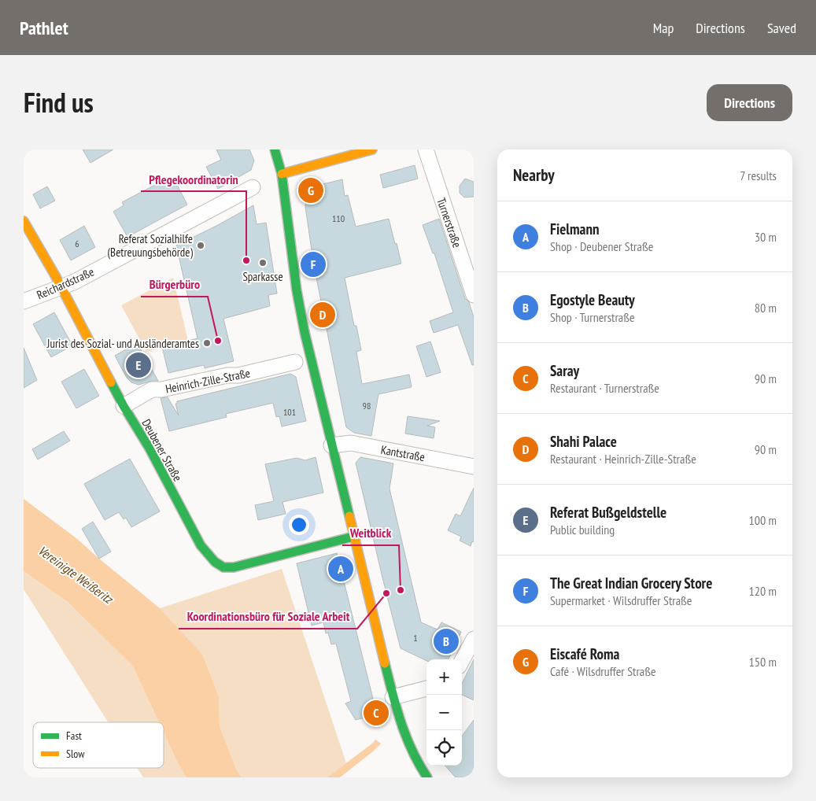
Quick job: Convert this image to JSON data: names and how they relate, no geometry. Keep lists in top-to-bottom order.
{
  "streets": {
    "street": [
      "Turnerstraße",
      "Reichardstraße",
      "Heinrich-Zille-Straße",
      "Deubener Straße",
      "Kantstraße"
    ]
  },
  "crossings": [
    ["Reichardstraße", "Deubener Straße"],
    ["Heinrich-Zille-Straße", "Deubener Straße"]
  ],
  "water": ["Vereinigte Weißeritz"],
  "places": [
    "Referat Sozialhilfe (Betreuungsbehörde)",
    "Pflegekoordinatorin",
    "Sparkasse",
    "Bürgerbüro",
    "Jurist des Sozial- und Ausländeramtes",
    "Weitblick",
    "Koordinationsbüro für Soziale Arbeit"
  ],
  "house_numbers": [
    "110",
    "6",
    "98",
    "101",
    "1"
  ],
  "legend": ["Fast", "Slow"],
  "page": {
    "header": "Pathlet",
    "nav": ["Map", "Directions", "Saved"],
    "title": "Find us",
    "buttons": "Directions",
    "heading": ["Nearby", "7 results"],
    "pins": [
      "G",
      "F",
      "D",
      "E",
      "A",
      "B",
      "C"
    ],
    "list": [
      {
        "mark": "A",
        "name": "Fielmann",
        "note": "Shop · Deubener Straße",
        "value": "30 m"
      },
      {
        "mark": "B",
        "name": "Egostyle Beauty",
        "note": "Shop · Turnerstraße",
        "value": "80 m"
      },
      {
        "mark": "C",
        "name": "Saray",
        "note": "Restaurant · Turnerstraße",
        "value": "90 m"
      },
      {
        "mark": "D",
        "name": "Shahi Palace",
        "note": "Restaurant · Heinrich-Zille-Straße",
        "value": "90 m"
      },
      {
        "mark": "E",
        "name": "Referat Bußgeldstelle",
        "note": "Public building",
        "value": "100 m"
      },
      {
        "mark": "F",
        "name": "The Great Indian Grocery Store",
        "note": "Supermarket · Wilsdruffer Straße",
        "value": "120 m"
      },
      {
        "mark": "G",
        "name": "Eiscafé Roma",
        "note": "Café · Wilsdruffer Straße",
        "value": "150 m"
      }
    ],
    "map_buttons": ["+", "−"]
  }
}
